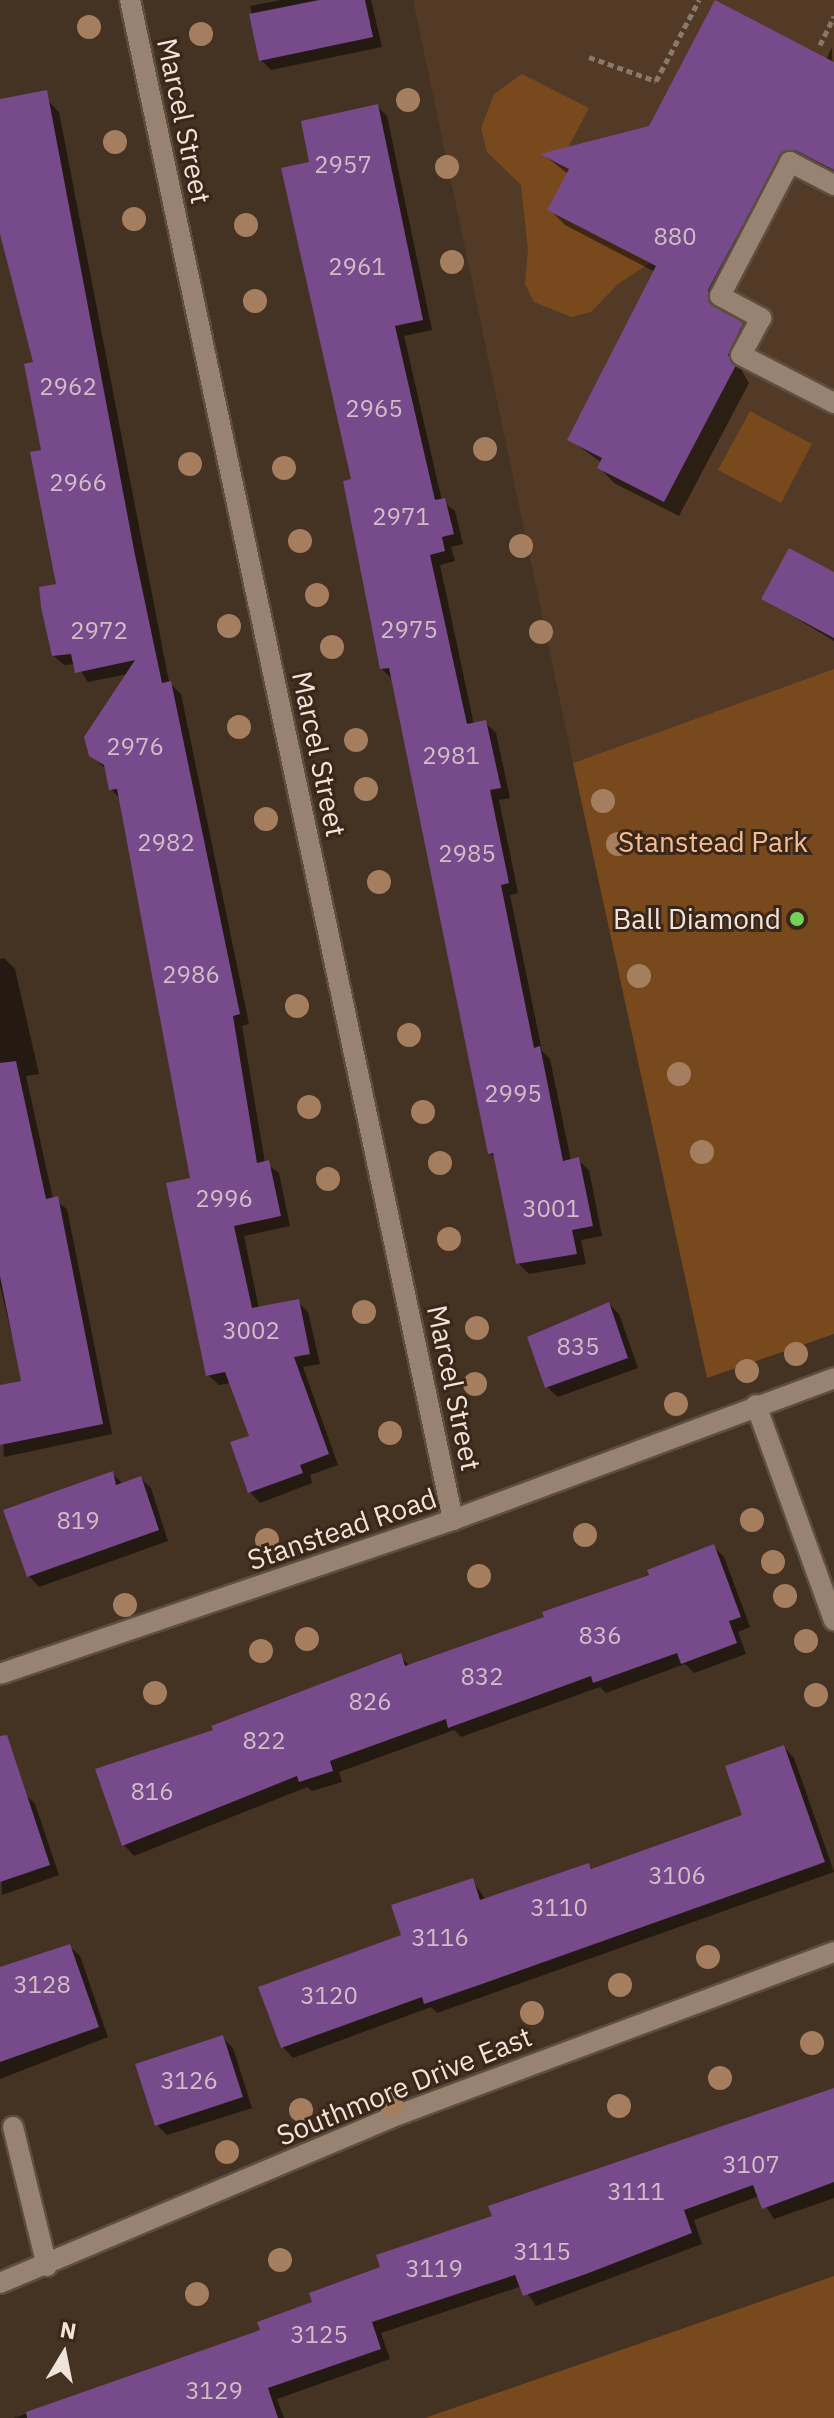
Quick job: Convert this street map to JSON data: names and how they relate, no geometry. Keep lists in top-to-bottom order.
{
  "streets": {
    "street": ["Marcel Street", "Stanstead Road", "Southmore Drive East"]
  },
  "crossings": [
    ["Marcel Street", "Stanstead Road"]
  ],
  "parks": ["Stanstead Park"],
  "places": ["Ball Diamond"],
  "house_numbers": [
    "2957",
    "880",
    "2961",
    "2962",
    "2965",
    "2966",
    "2971",
    "2975",
    "2972",
    "2976",
    "2981",
    "2982",
    "2985",
    "2986",
    "2995",
    "2996",
    "3001",
    "3002",
    "835",
    "819",
    "836",
    "832",
    "826",
    "822",
    "816",
    "3106",
    "3110",
    "3116",
    "3128",
    "3120",
    "3126",
    "3107",
    "3111",
    "3115",
    "3119",
    "3125",
    "3129"
  ],
  "north": "top"
}
